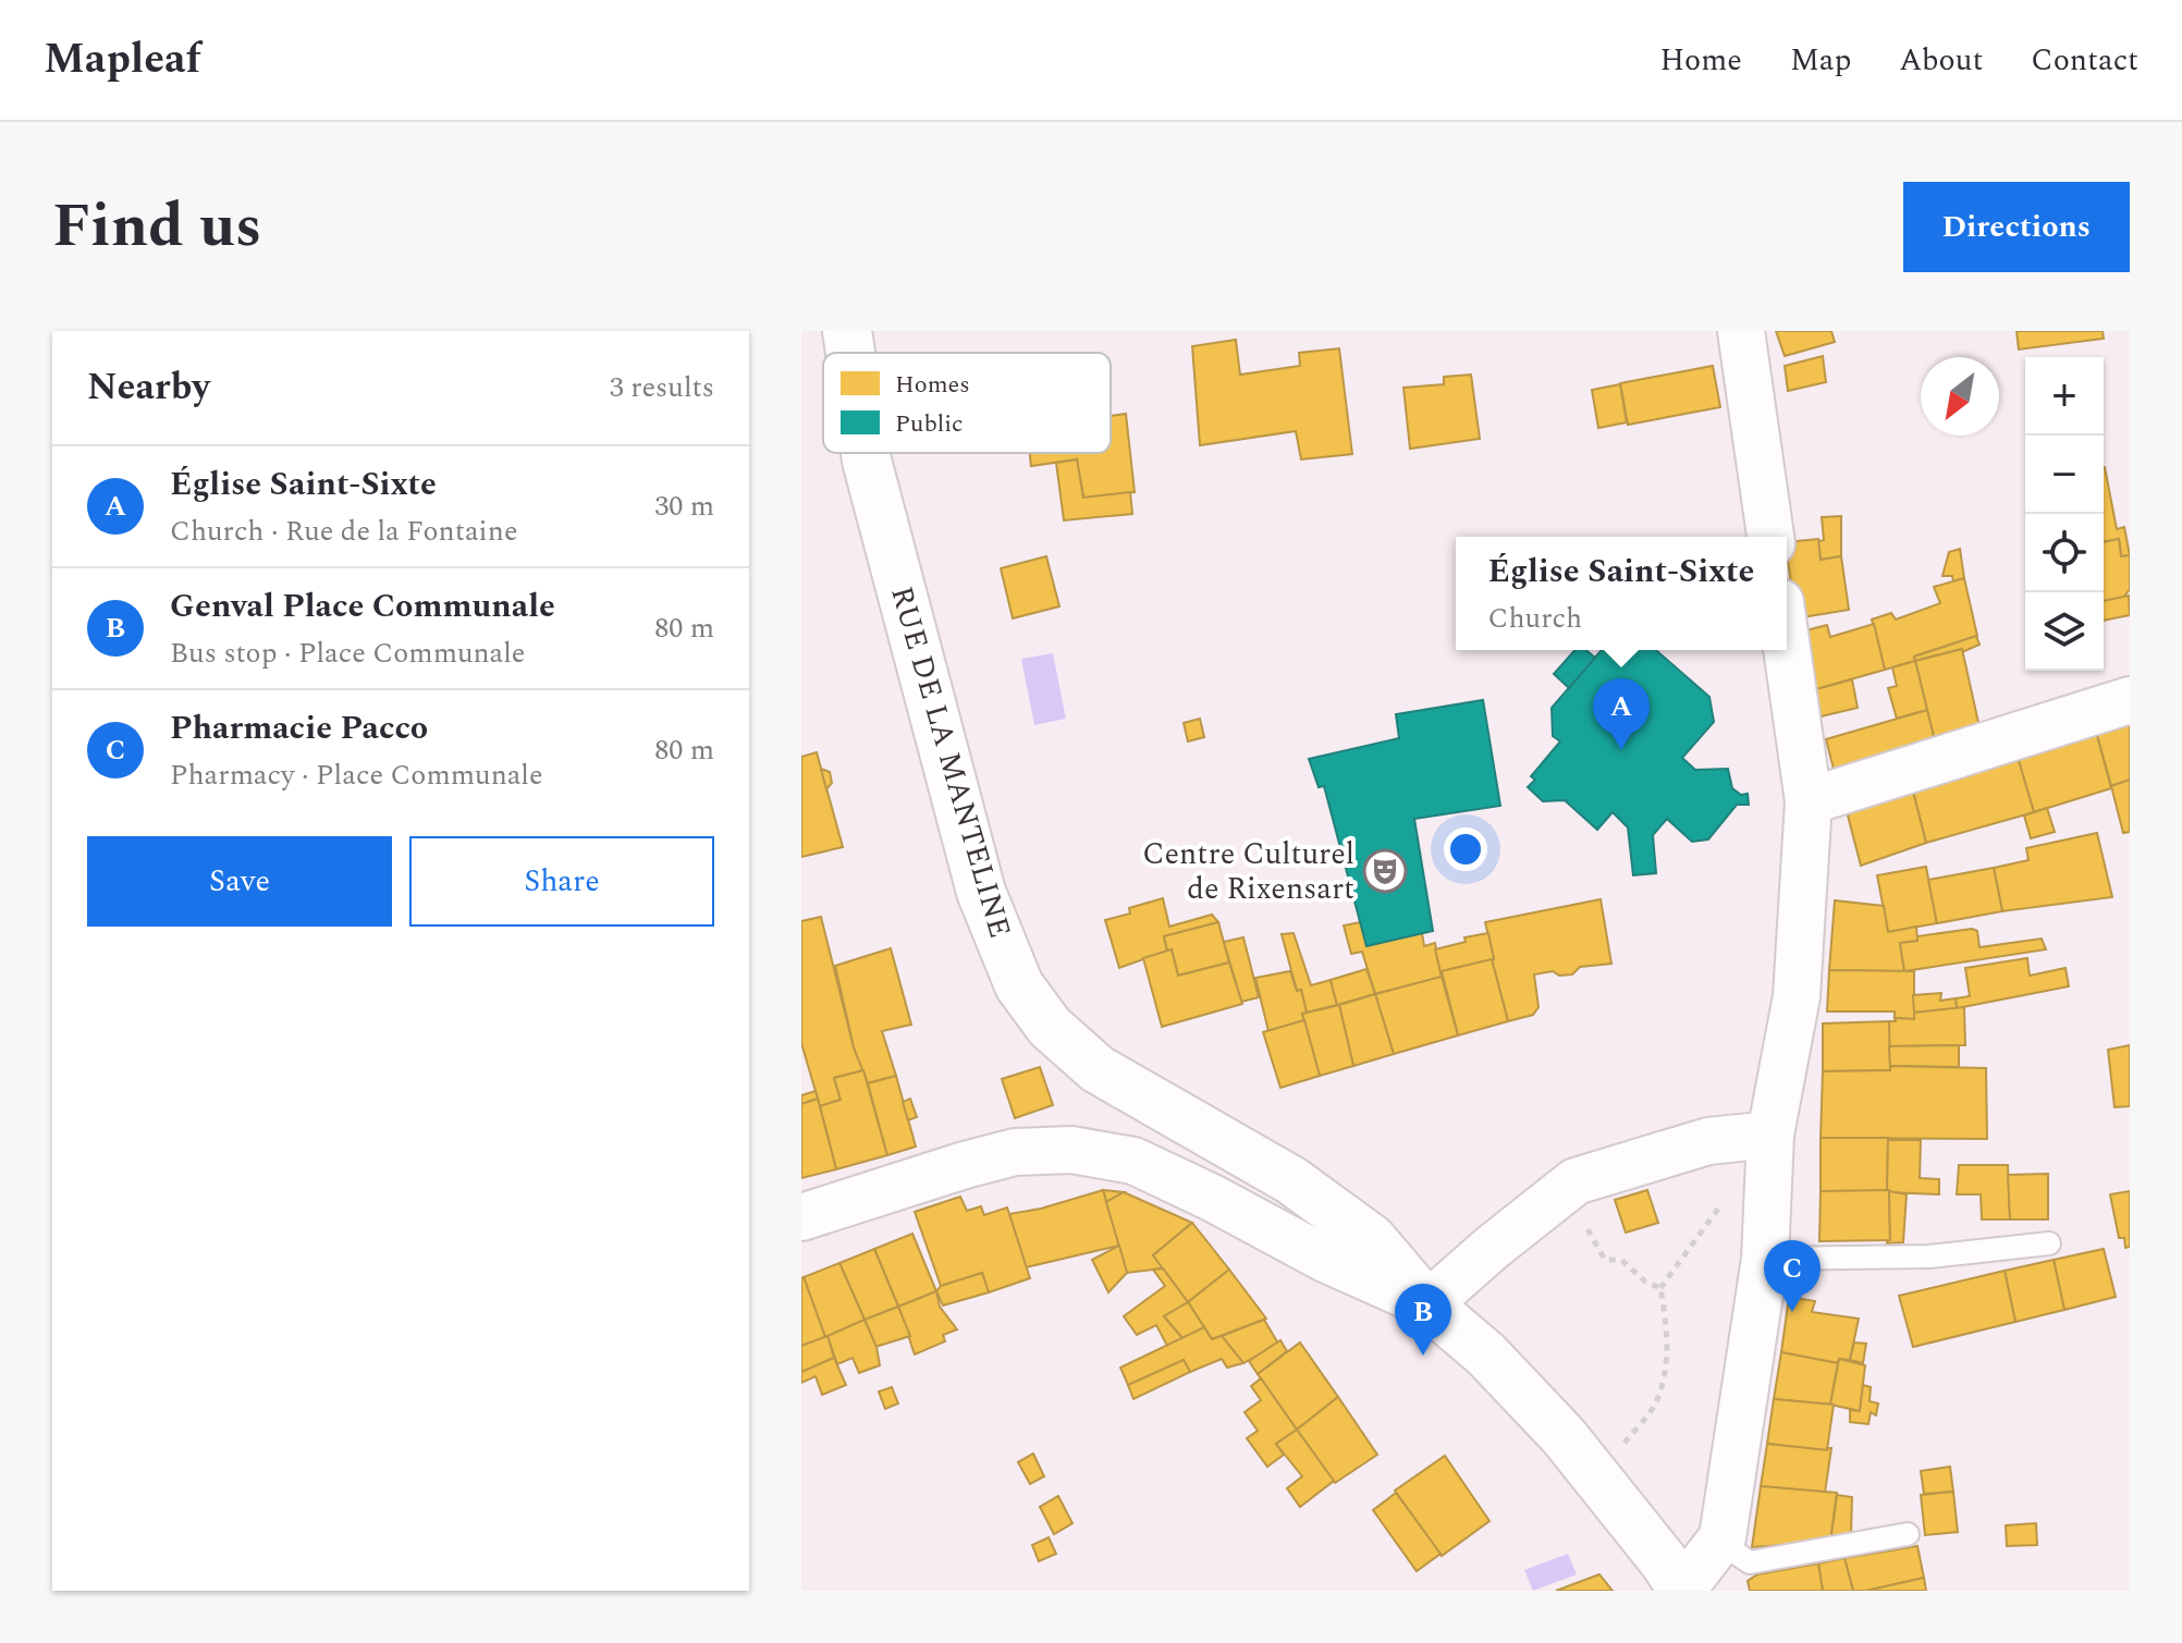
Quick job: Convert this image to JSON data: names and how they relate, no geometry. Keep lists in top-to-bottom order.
{
  "streets": {
    "street": ["RUE DE LA MANTELINE"]
  },
  "places": {
    "theatre": ["Centre Culturel de Rixensart"]
  },
  "legend": ["Homes", "Public"],
  "north": "bottom left",
  "page": {
    "header": "Mapleaf",
    "nav": [
      "Home",
      "Map",
      "About",
      "Contact"
    ],
    "title": "Find us",
    "buttons": [
      "Directions",
      ["Save", "Share"]
    ],
    "heading": ["Nearby", "3 results"],
    "map_buttons": ["+", "−"],
    "list": [
      {
        "mark": "A",
        "name": "Église Saint-Sixte",
        "note": "Church · Rue de la Fontaine",
        "value": "30 m"
      },
      {
        "mark": "B",
        "name": "Genval Place Communale",
        "note": "Bus stop · Place Communale",
        "value": "80 m"
      },
      {
        "mark": "C",
        "name": "Pharmacie Pacco",
        "note": "Pharmacy · Place Communale",
        "value": "80 m"
      }
    ],
    "popup": ["Église Saint-Sixte", "Church"],
    "pins": ["A", "C", "B"]
  }
}
